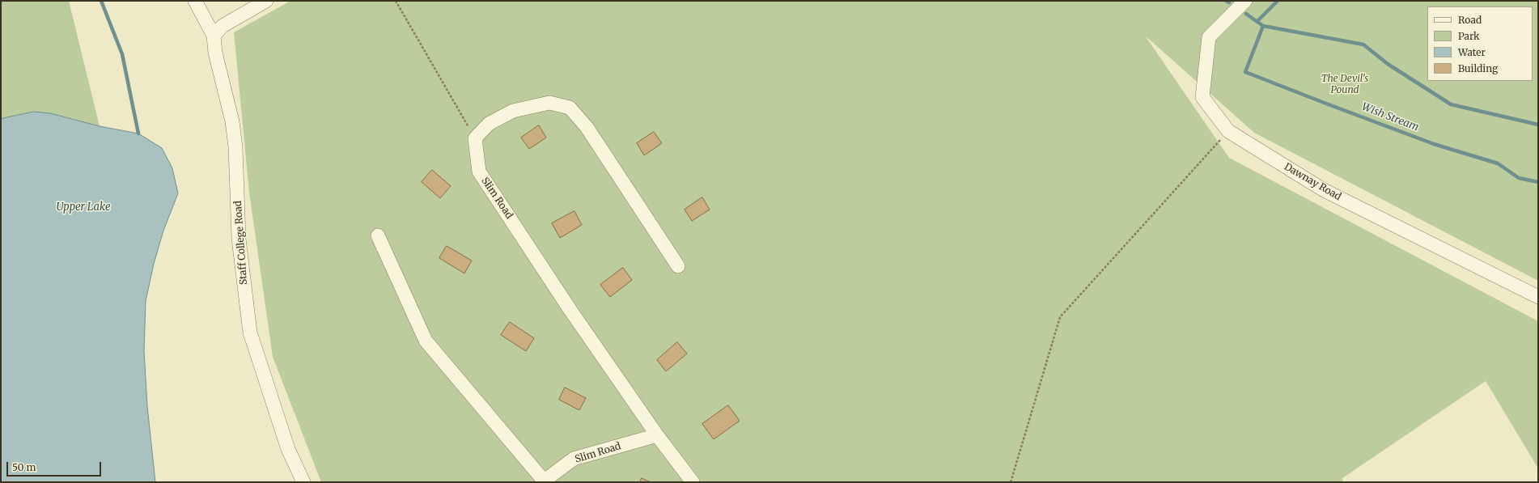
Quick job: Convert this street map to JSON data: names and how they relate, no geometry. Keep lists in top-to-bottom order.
{
  "streets": {
    "street": ["Dawnay Road", "Slim Road", "Staff College Road"]
  },
  "water": ["Wish Stream", "Upper Lake"],
  "parks": ["The Devil's Pound"],
  "legend": [
    "Road",
    "Park",
    "Water",
    "Building"
  ],
  "scale_bar": "50 m"
}
